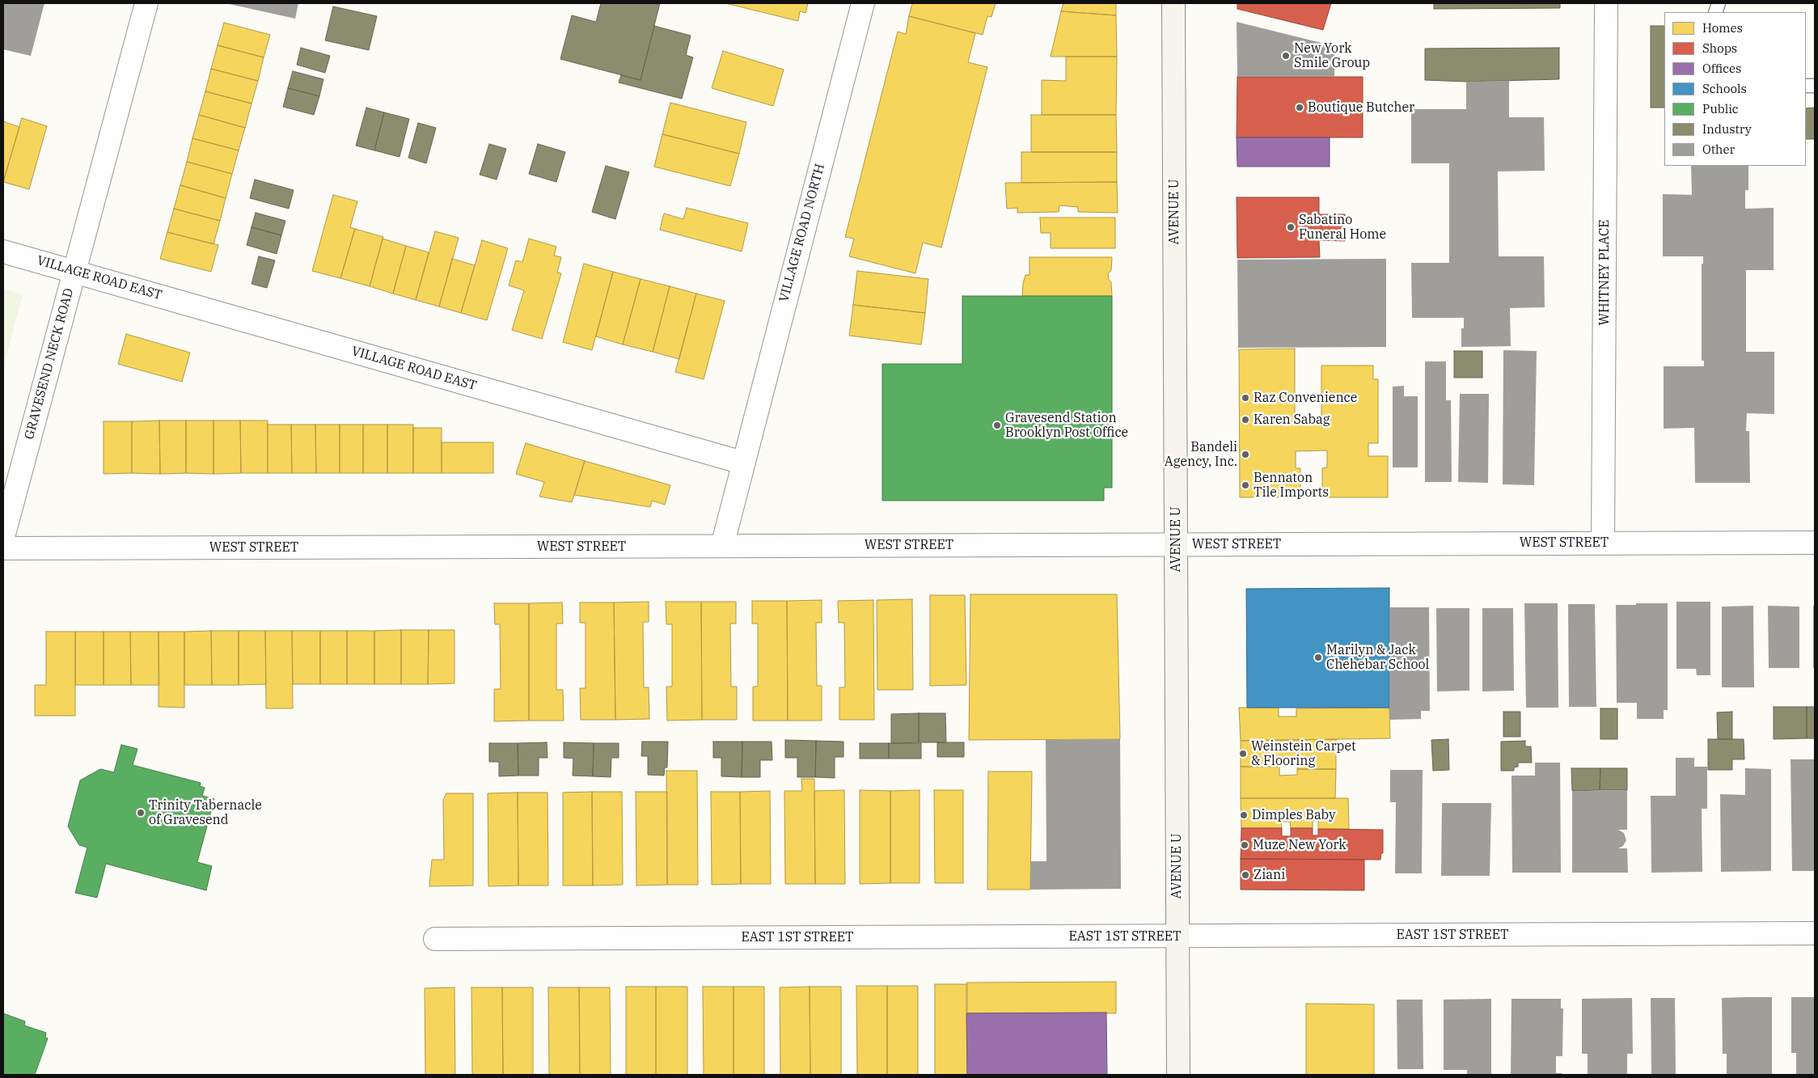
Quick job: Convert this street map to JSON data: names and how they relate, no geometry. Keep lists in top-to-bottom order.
{
  "streets": {
    "main road": ["AVENUE U"],
    "street": [
      "VILLAGE ROAD NORTH",
      "WHITNEY PLACE",
      "VILLAGE ROAD EAST",
      "GRAVESEND NECK ROAD",
      "WEST STREET",
      "EAST 1ST STREET"
    ]
  },
  "crossings": [
    ["AVENUE U", "WEST STREET"],
    ["AVENUE U", "EAST 1ST STREET"],
    ["VILLAGE ROAD NORTH", "VILLAGE ROAD EAST"],
    ["WHITNEY PLACE", "WEST STREET"],
    ["VILLAGE ROAD EAST", "GRAVESEND NECK ROAD"]
  ],
  "places": [
    "New York Smile Group",
    "Boutique Butcher",
    "Sabatino Funeral Home",
    "Raz Convenience",
    "Karen Sabag",
    "Gravesend Station Brooklyn Post Office",
    "Bandeli Agency, Inc.",
    "Bennaton Tile Imports",
    "Marilyn & Jack Chehebar School",
    "Weinstein Carpet & Flooring",
    "Trinity Tabernacle of Gravesend",
    "Dimples Baby",
    "Muze New York",
    "Ziani"
  ],
  "legend": [
    "Homes",
    "Shops",
    "Offices",
    "Schools",
    "Public",
    "Industry",
    "Other"
  ]
}
